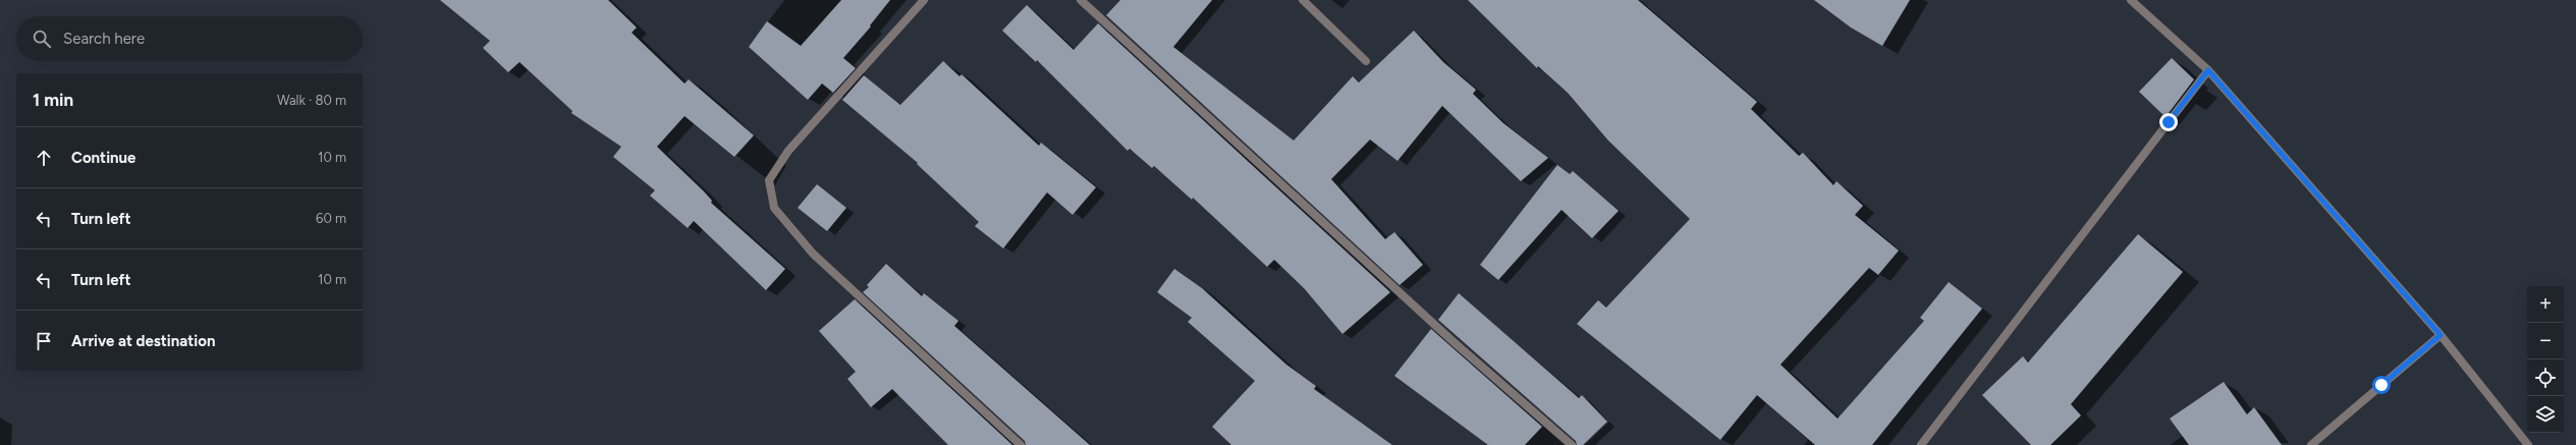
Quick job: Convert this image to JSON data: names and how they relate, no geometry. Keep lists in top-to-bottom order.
{
  "page": {
    "search": "Search here",
    "heading": ["1 min", "Walk · 80 m"],
    "list": [
      ["Continue", "10 m"],
      ["Turn left", "60 m"],
      ["Turn left", "10 m"],
      "Arrive at destination"
    ],
    "map_buttons": ["+", "−"]
  }
}
